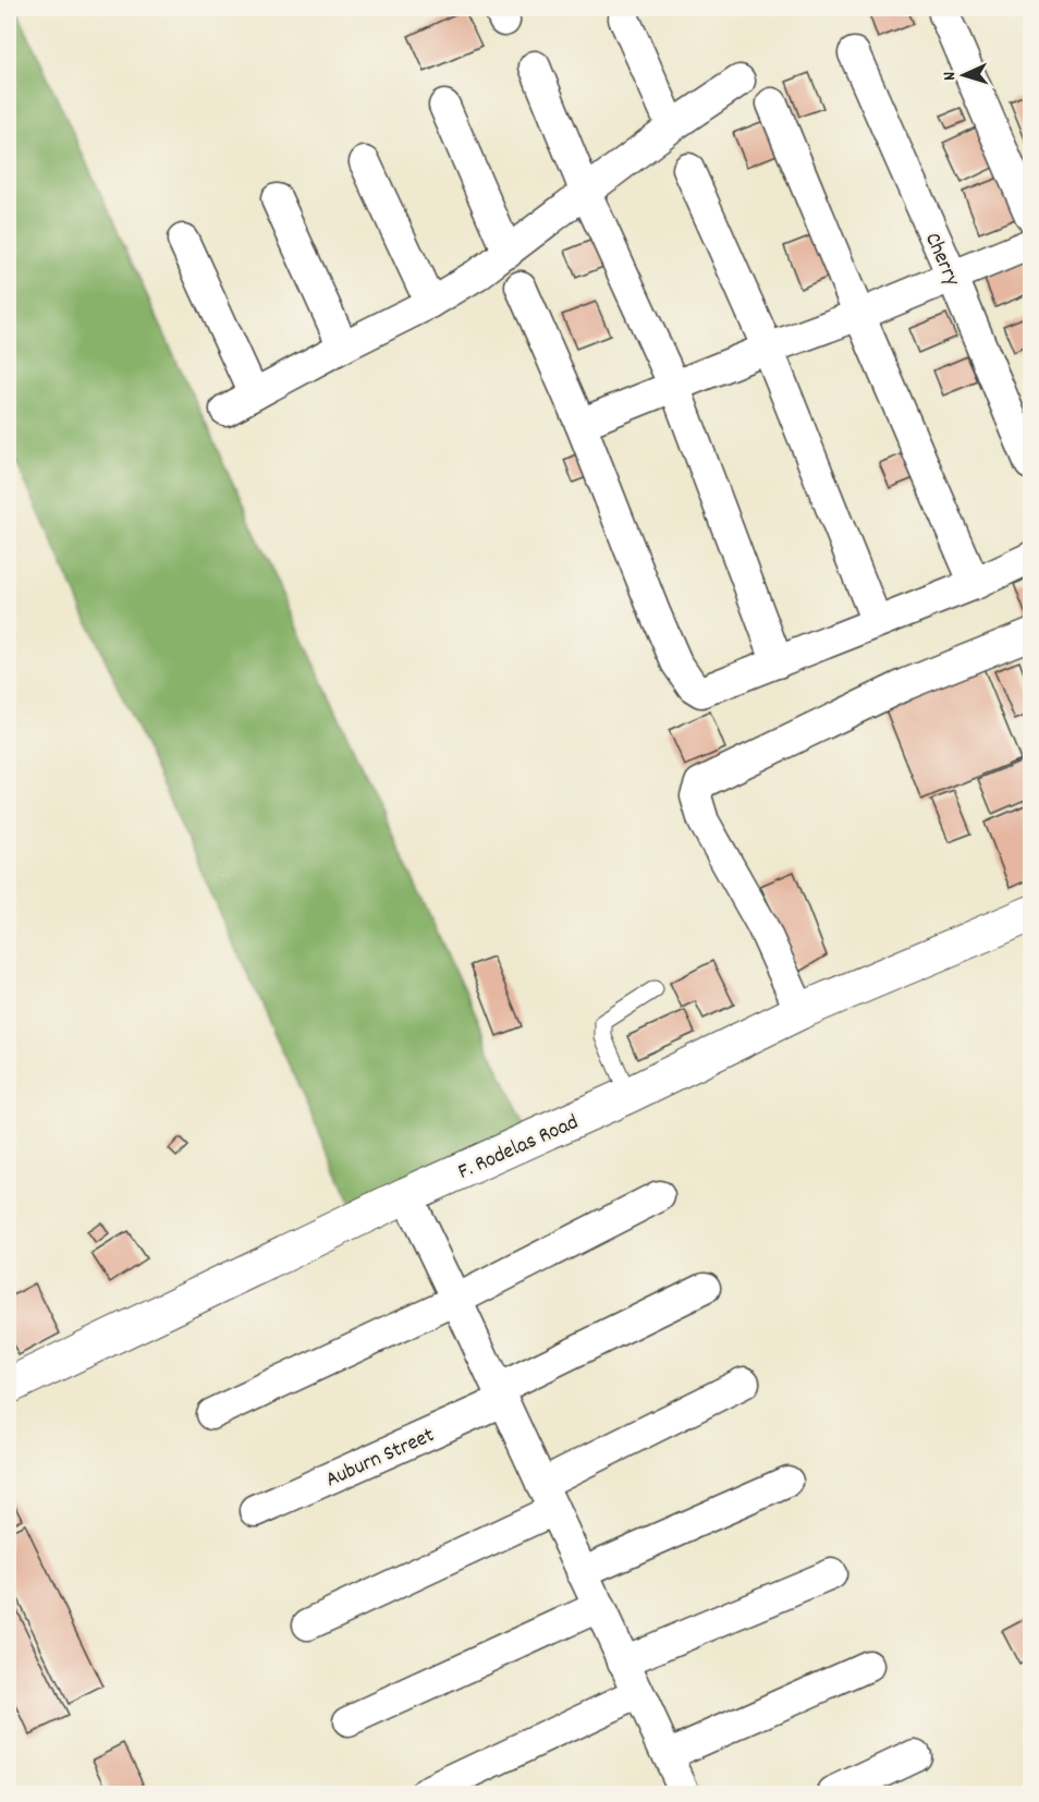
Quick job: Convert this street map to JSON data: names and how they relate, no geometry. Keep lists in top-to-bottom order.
{
  "streets": {
    "street": ["Cherry", "F. Rodelas Road", "Auburn Street"]
  },
  "north": "left"
}
